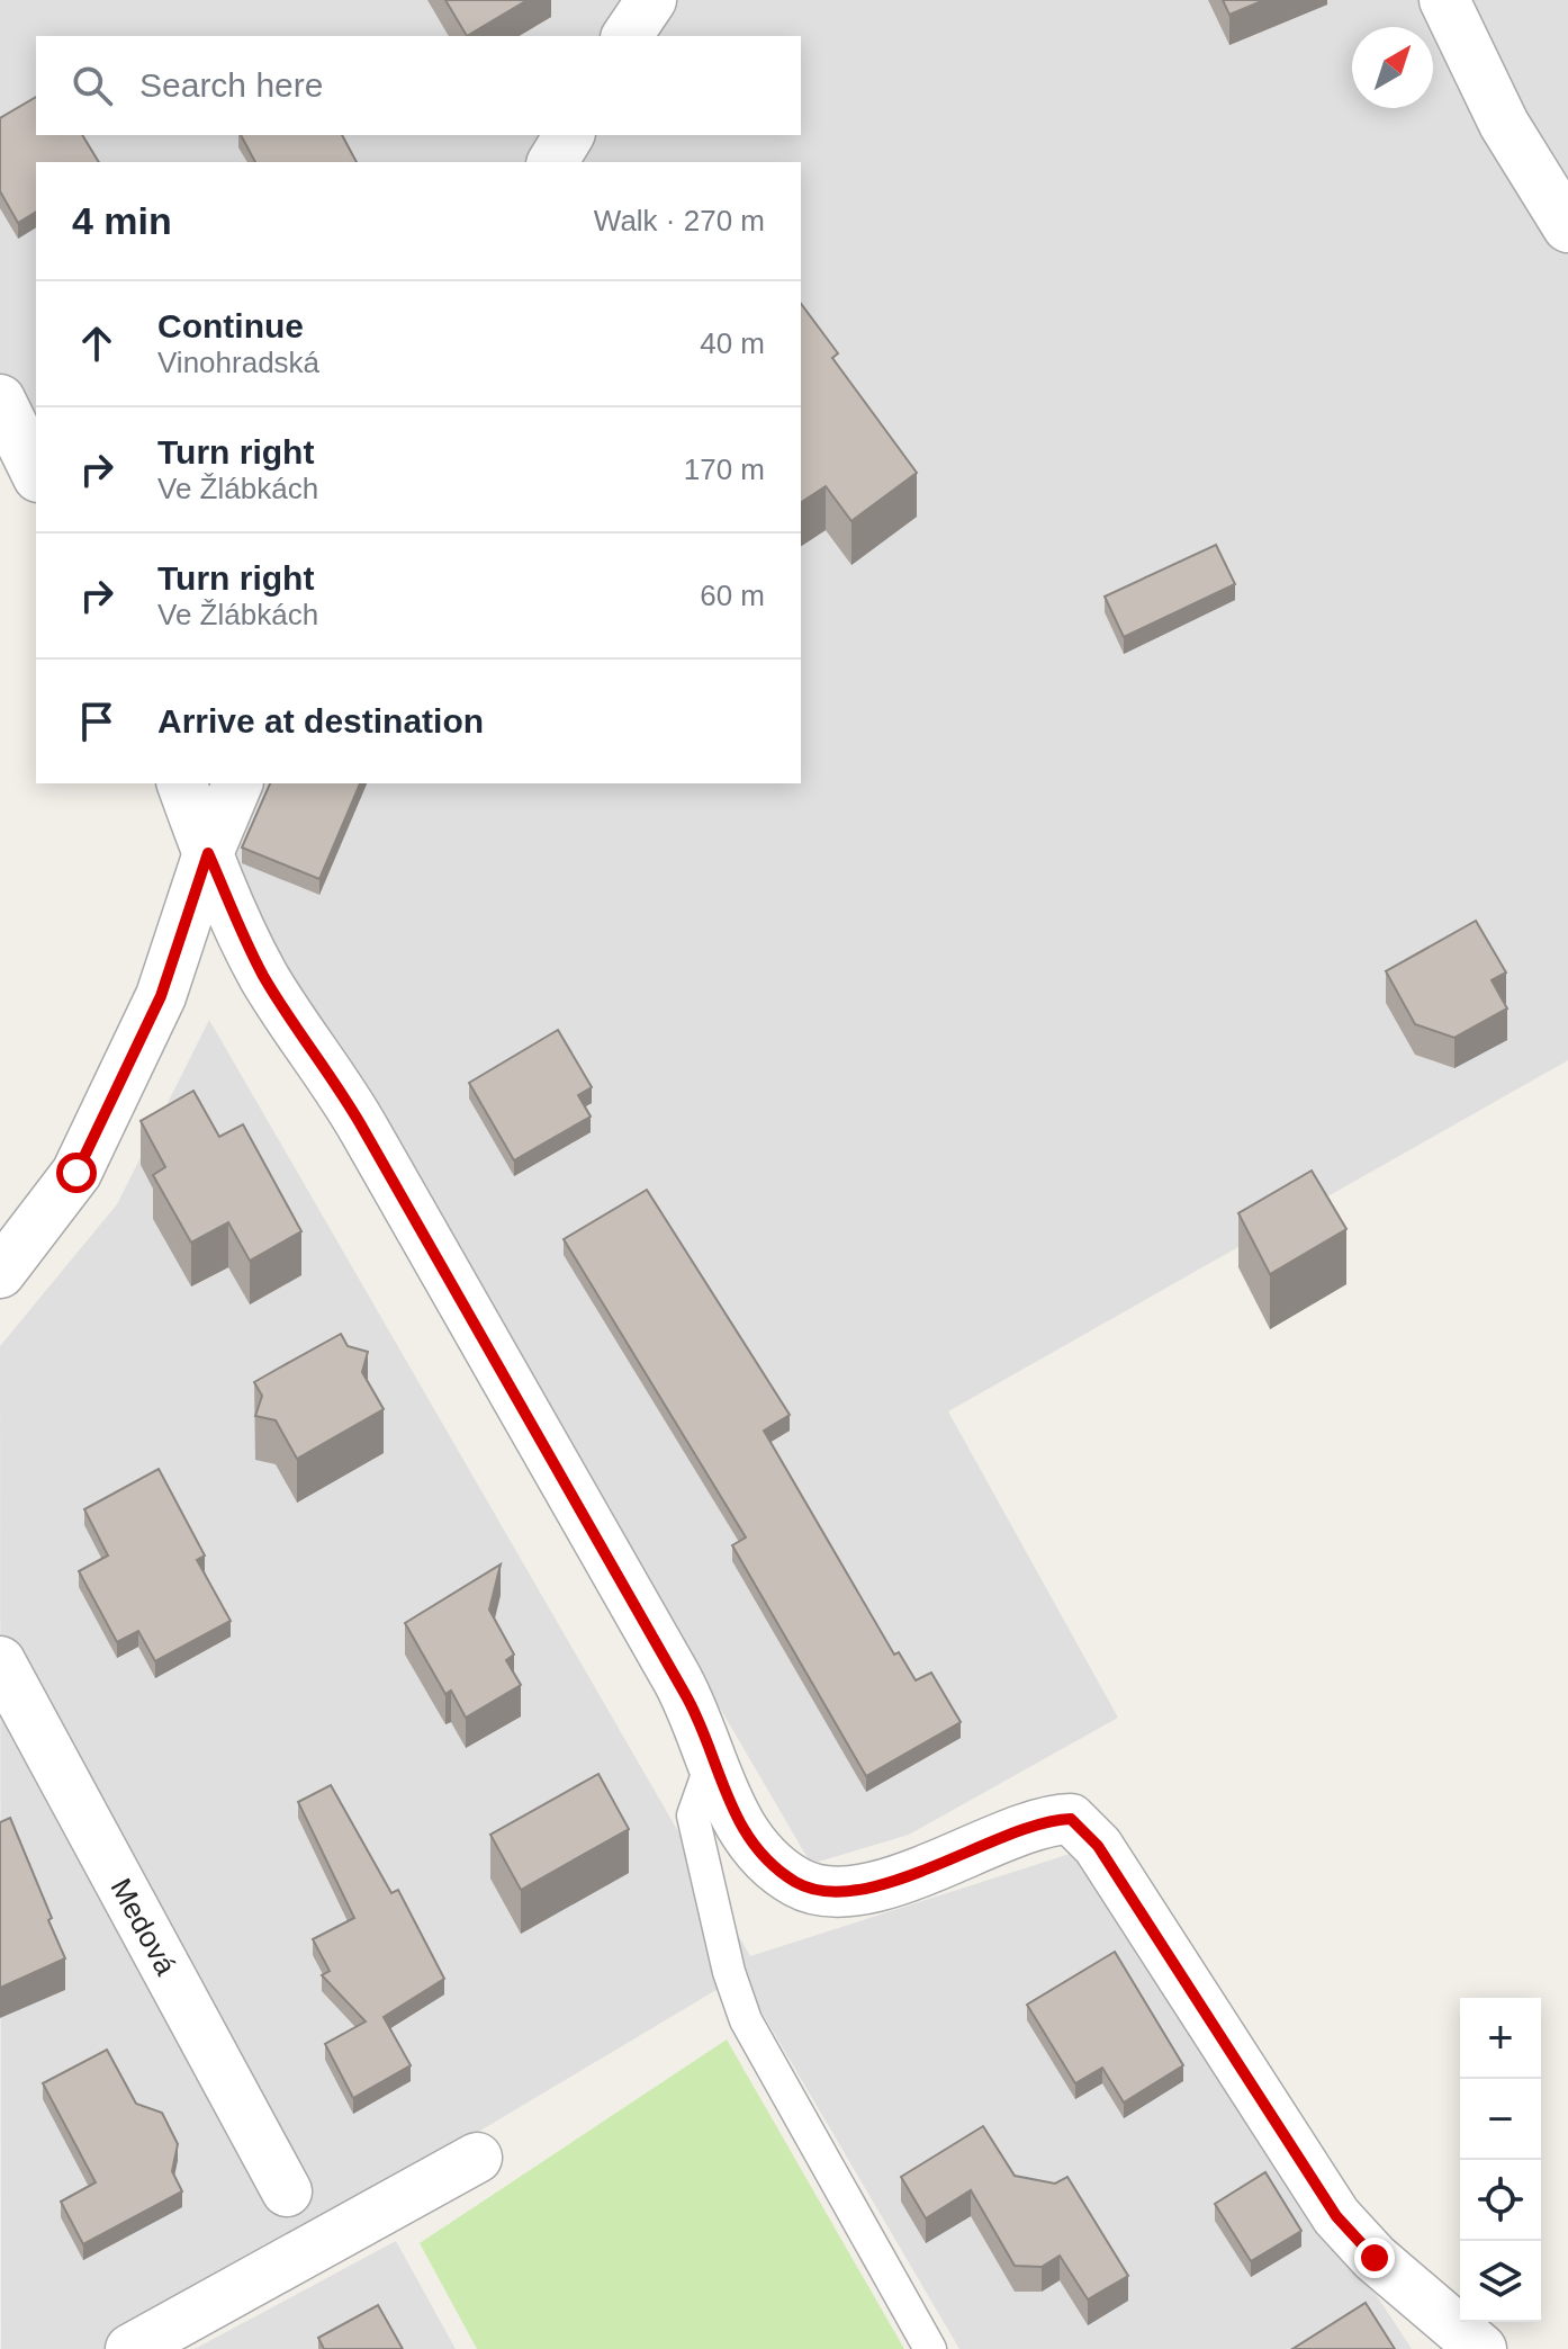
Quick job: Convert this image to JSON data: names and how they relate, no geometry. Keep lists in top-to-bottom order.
{
  "streets": {
    "street": ["Medová"]
  },
  "north": "top right",
  "page": {
    "search": "Search here",
    "heading": ["4 min", "Walk · 270 m"],
    "list": [
      ["Continue", "Vinohradská", "40 m"],
      ["Turn right", "Ve Žlábkách", "170 m"],
      ["Turn right", "Ve Žlábkách", "60 m"],
      "Arrive at destination"
    ],
    "map_buttons": ["+", "−"]
  }
}
